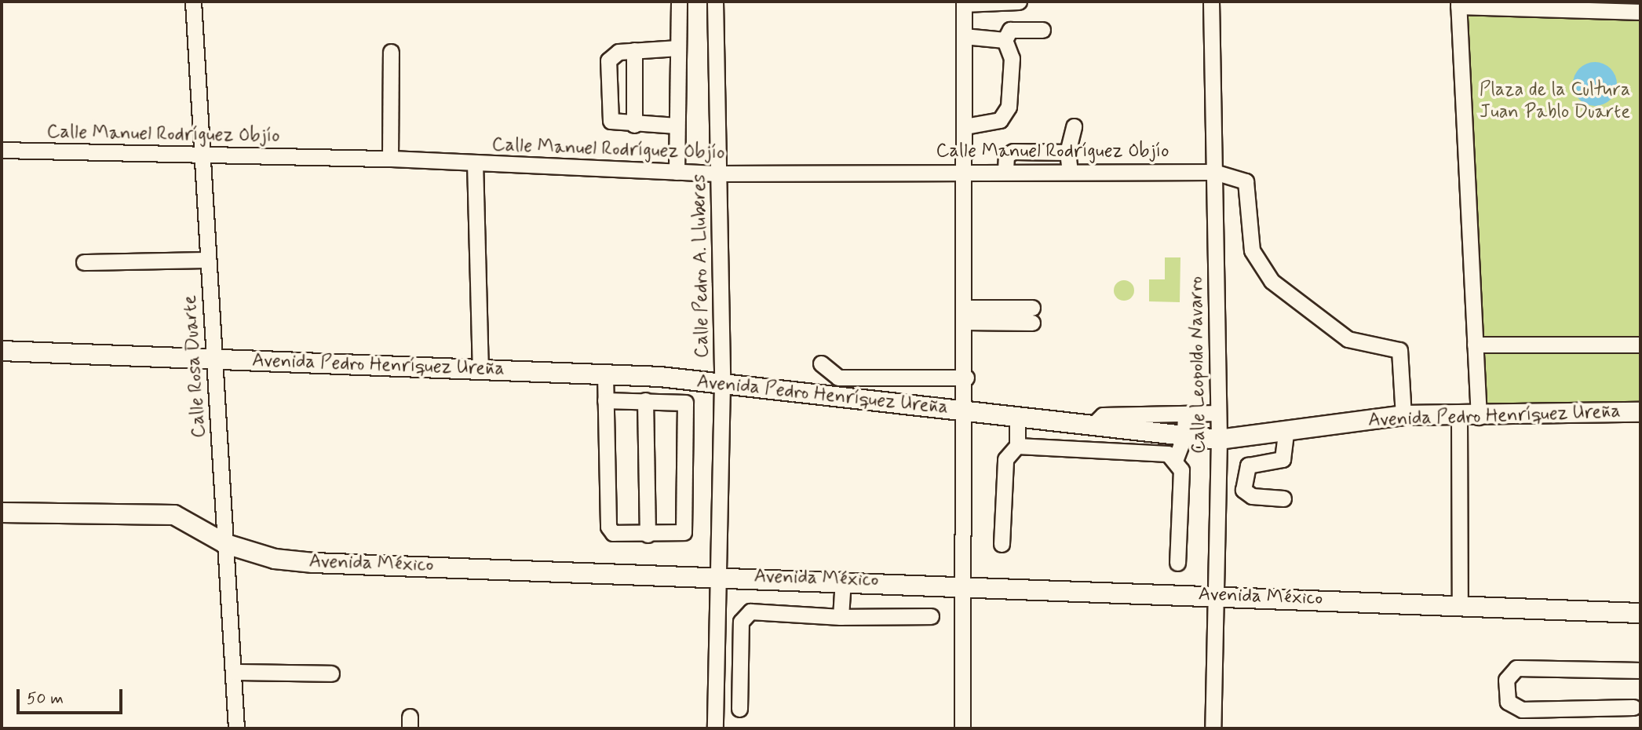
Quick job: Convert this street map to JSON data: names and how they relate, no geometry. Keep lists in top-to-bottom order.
{
  "streets": {
    "main road": ["Avenida Pedro Henríquez Ureña", "Avenida México"],
    "street": [
      "Calle Manuel Rodríguez Objío",
      "Calle Pedro A. Lluberes",
      "Calle Leopoldo Navarro",
      "Calle Rosa Duarte"
    ]
  },
  "crossings": [
    ["Calle Manuel Rodríguez Objío", "Calle Pedro A. Lluberes"],
    ["Calle Manuel Rodríguez Objío", "Avenida Pedro Henríquez Ureña"],
    ["Calle Manuel Rodríguez Objío", "Calle Leopoldo Navarro"],
    ["Calle Manuel Rodríguez Objío", "Calle Rosa Duarte"],
    ["Calle Pedro A. Lluberes", "Avenida Pedro Henríquez Ureña"],
    ["Calle Pedro A. Lluberes", "Avenida México"],
    ["Avenida Pedro Henríquez Ureña", "Calle Leopoldo Navarro"],
    ["Avenida Pedro Henríquez Ureña", "Calle Rosa Duarte"],
    ["Calle Leopoldo Navarro", "Avenida México"],
    ["Calle Rosa Duarte", "Avenida México"]
  ],
  "parks": ["Plaza de la Cultura Juan Pablo Duarte"],
  "scale_bar": "50 m"
}
